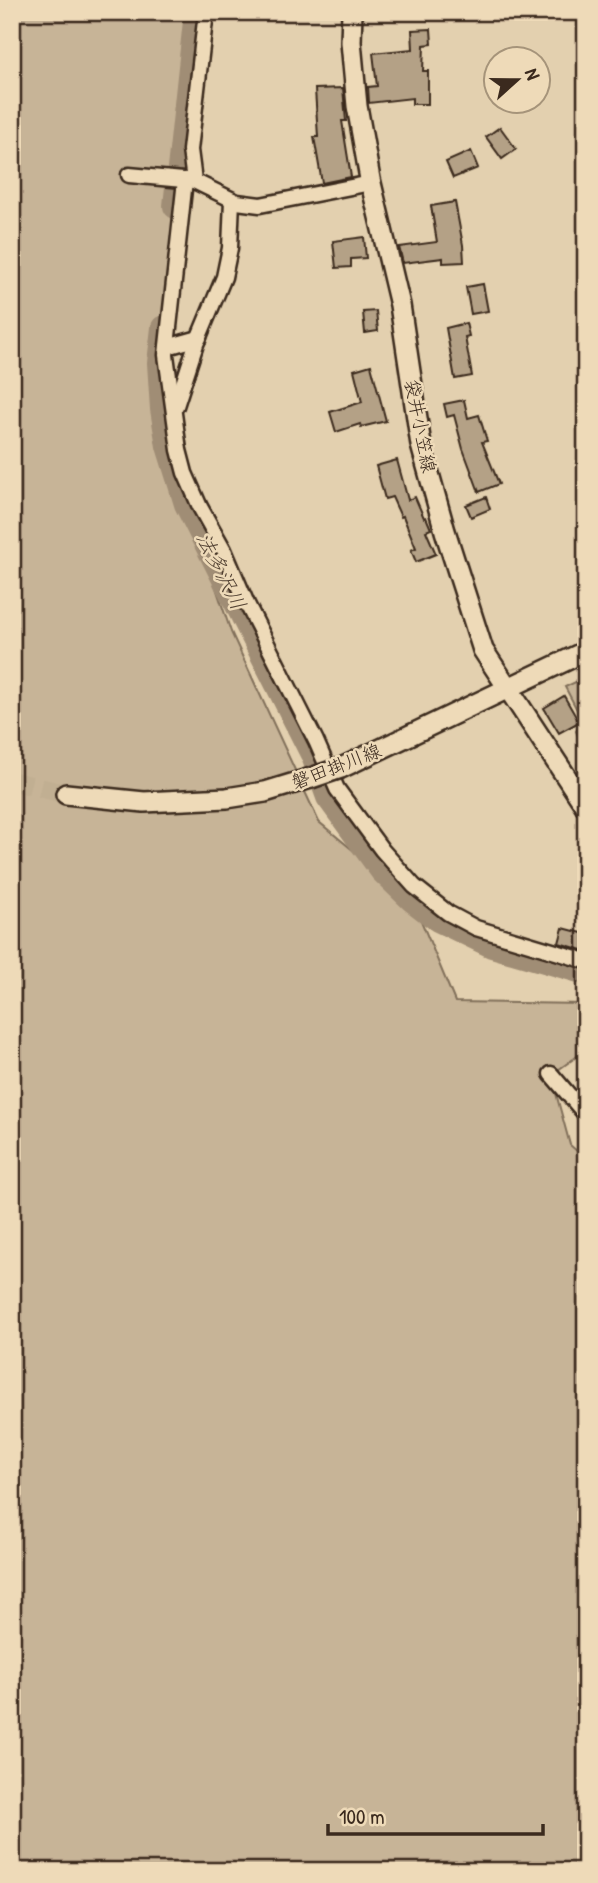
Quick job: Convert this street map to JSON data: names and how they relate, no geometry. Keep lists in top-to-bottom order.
{
  "streets": {
    "main road": ["袋井小笠線", "磐田掛川線"]
  },
  "crossings": [
    ["袋井小笠線", "磐田掛川線"]
  ],
  "water": ["法多沢川"],
  "scale_bar": "100 m",
  "north": "right"
}
